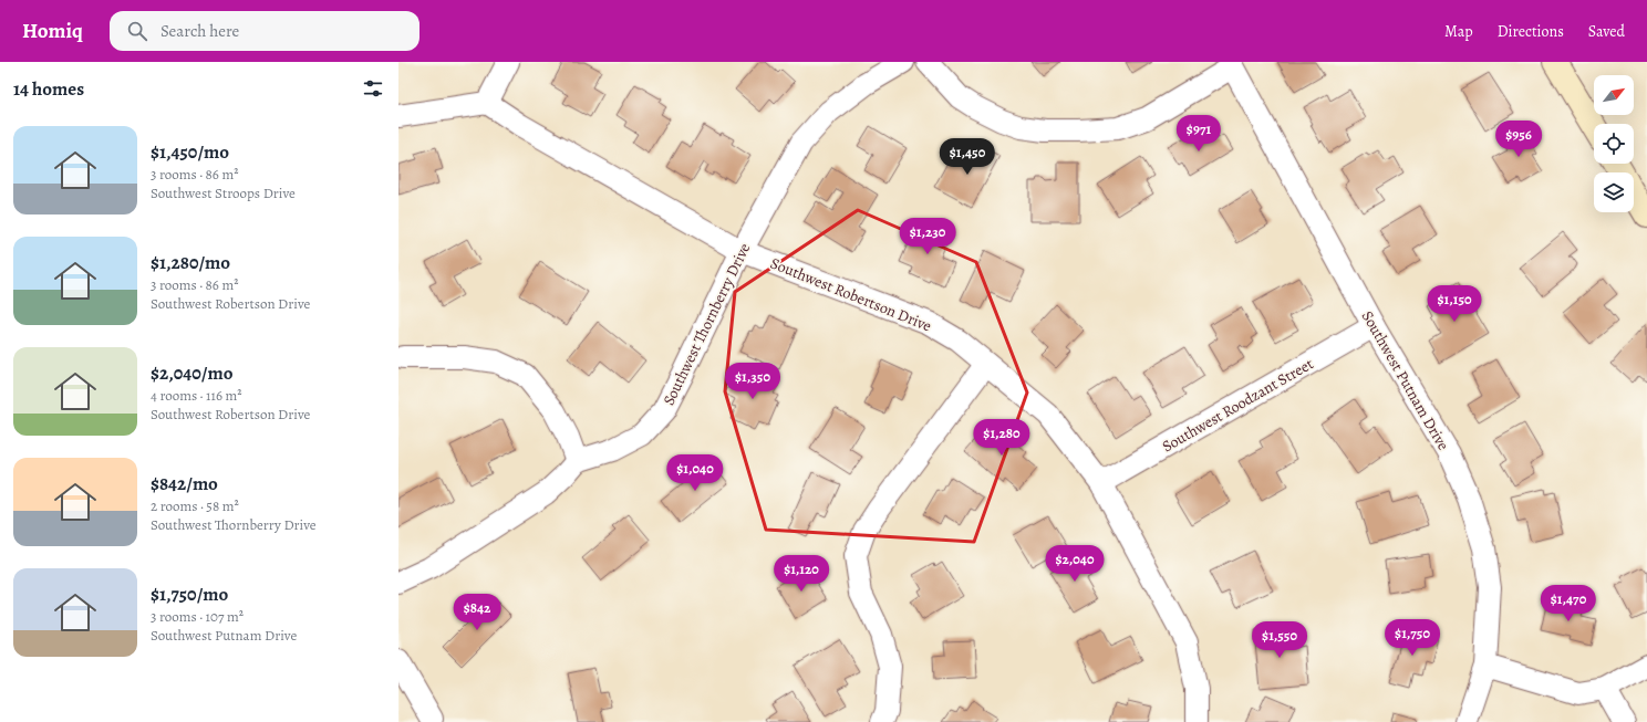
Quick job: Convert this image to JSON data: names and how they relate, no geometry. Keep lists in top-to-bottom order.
{
  "streets": {
    "street": [
      "Southwest Robertson Drive",
      "Southwest Thornberry Drive",
      "Southwest Putnam Drive",
      "Southwest Roodzant Street"
    ]
  },
  "crossings": [
    ["Southwest Robertson Drive", "Southwest Thornberry Drive"],
    ["Southwest Robertson Drive", "Southwest Roodzant Street"],
    ["Southwest Putnam Drive", "Southwest Roodzant Street"]
  ],
  "north": "top right",
  "page": {
    "header": "Homiq",
    "search": "Search here",
    "nav": ["Map", "Directions", "Saved"],
    "heading": "14 homes",
    "list": [
      {
        "name": "$1,450/mo",
        "note": "3 rooms · 86 m² · Southwest Stroops Drive"
      },
      {
        "name": "$1,280/mo",
        "note": "3 rooms · 86 m² · Southwest Robertson Drive"
      },
      {
        "name": "$2,040/mo",
        "note": "4 rooms · 116 m² · Southwest Robertson Drive"
      },
      {
        "name": "$842/mo",
        "note": "2 rooms · 58 m² · Southwest Thornberry Drive"
      },
      {
        "name": "$1,750/mo",
        "note": "3 rooms · 107 m² · Southwest Putnam Drive"
      }
    ],
    "price": [
      "$971",
      "$956",
      "$1,450",
      "$1,230",
      "$1,150",
      "$1,350",
      "$1,280",
      "$1,040",
      "$2,040",
      "$1,120",
      "$1,470",
      "$842",
      "$1,750",
      "$1,550"
    ]
  }
}
